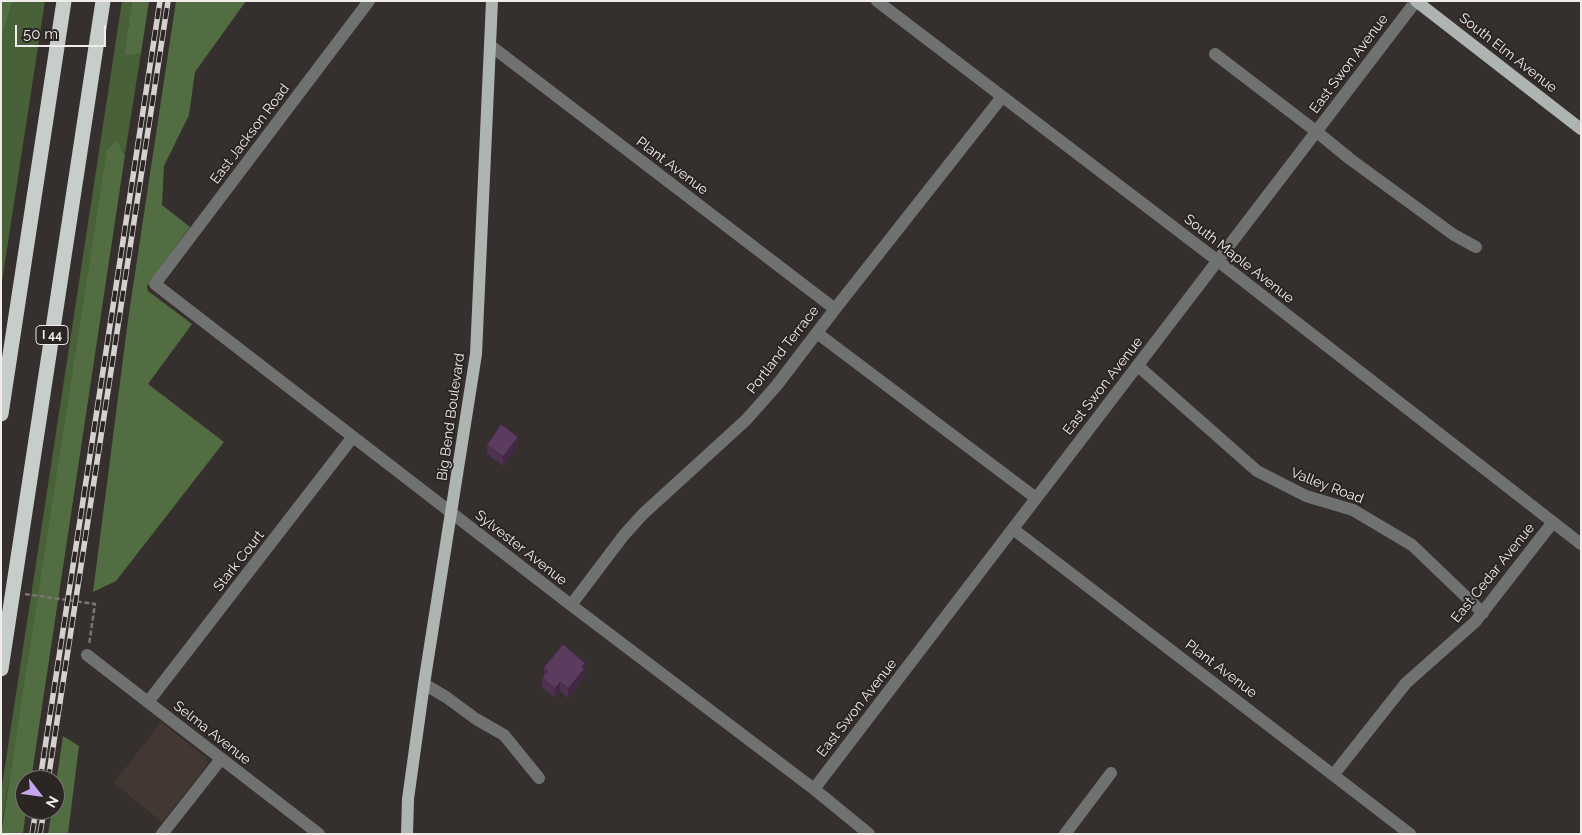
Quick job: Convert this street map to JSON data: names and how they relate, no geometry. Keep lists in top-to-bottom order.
{
  "streets": {
    "highway": ["I 44"],
    "main road": ["South Elm Avenue", "Big Bend Boulevard"],
    "street": [
      "East Swon Avenue",
      "East Jackson Road",
      "Plant Avenue",
      "South Maple Avenue",
      "Portland Terrace",
      "Valley Road",
      "Sylvester Avenue",
      "Stark Court",
      "East Cedar Avenue",
      "Selma Avenue"
    ]
  },
  "crossings": [
    ["South Elm Avenue", "East Swon Avenue"],
    ["East Swon Avenue", "Plant Avenue"],
    ["East Swon Avenue", "South Maple Avenue"],
    ["East Swon Avenue", "Valley Road"],
    ["East Swon Avenue", "Sylvester Avenue"],
    ["East Jackson Road", "Sylvester Avenue"],
    ["Plant Avenue", "Portland Terrace"],
    ["Plant Avenue", "Big Bend Boulevard"],
    ["Plant Avenue", "East Cedar Avenue"],
    ["South Maple Avenue", "Portland Terrace"],
    ["South Maple Avenue", "East Cedar Avenue"],
    ["Portland Terrace", "Sylvester Avenue"],
    ["Big Bend Boulevard", "Sylvester Avenue"],
    ["Valley Road", "East Cedar Avenue"],
    ["Sylvester Avenue", "Stark Court"],
    ["Stark Court", "Selma Avenue"]
  ],
  "scale_bar": "50 m",
  "north": "bottom right"
}
